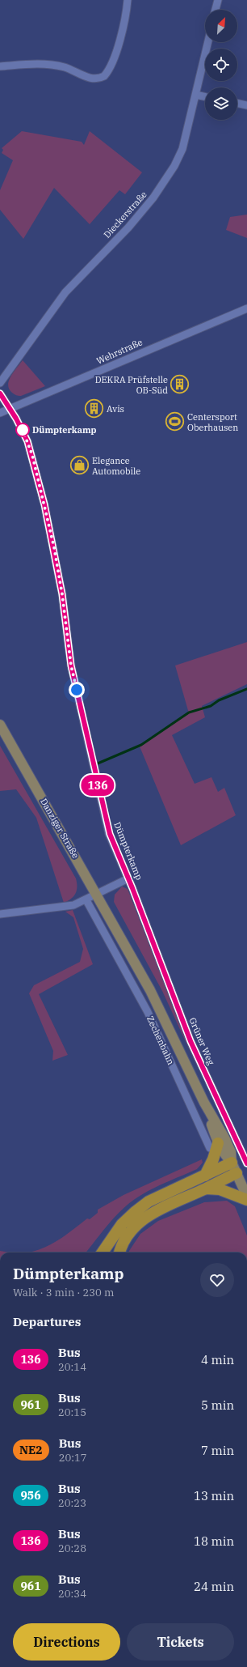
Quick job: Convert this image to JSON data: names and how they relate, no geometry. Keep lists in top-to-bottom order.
{
  "streets": {
    "main road": ["Danziger Straße", "Zechenbahn"],
    "street": [
      "Dieckerstraße",
      "Wehrstraße",
      "Dümpterkamp",
      "Grüner Weg"
    ]
  },
  "crossings": [
    ["Wehrstraße", "Dümpterkamp"],
    ["Danziger Straße", "Zechenbahn"],
    ["Dümpterkamp", "Grüner Weg"]
  ],
  "places": {
    "building": ["DEKRA Prüfstelle OB-Süd", "Avis"],
    "sports": ["Centersport Oberhausen"],
    "other": ["Dümpterkamp"],
    "shop": ["Elegance Automobile"]
  },
  "lines": ["bus line 136"],
  "north": "top right",
  "page": {
    "on_map": "136",
    "heading": [
      ["Dümpterkamp", "Walk · 3 min · 230 m"],
      "Departures"
    ],
    "list": [
      {
        "mark": "136",
        "name": "Bus",
        "note": "20:14",
        "value": "4 min"
      },
      {
        "mark": "961",
        "name": "Bus",
        "note": "20:15",
        "value": "5 min"
      },
      {
        "mark": "NE2",
        "name": "Bus",
        "note": "20:17",
        "value": "7 min"
      },
      {
        "mark": "956",
        "name": "Bus",
        "note": "20:23",
        "value": "13 min"
      },
      {
        "mark": "136",
        "name": "Bus",
        "note": "20:28",
        "value": "18 min"
      },
      {
        "mark": "961",
        "name": "Bus",
        "note": "20:34",
        "value": "24 min"
      }
    ],
    "buttons": ["Directions", "Tickets"]
  }
}
